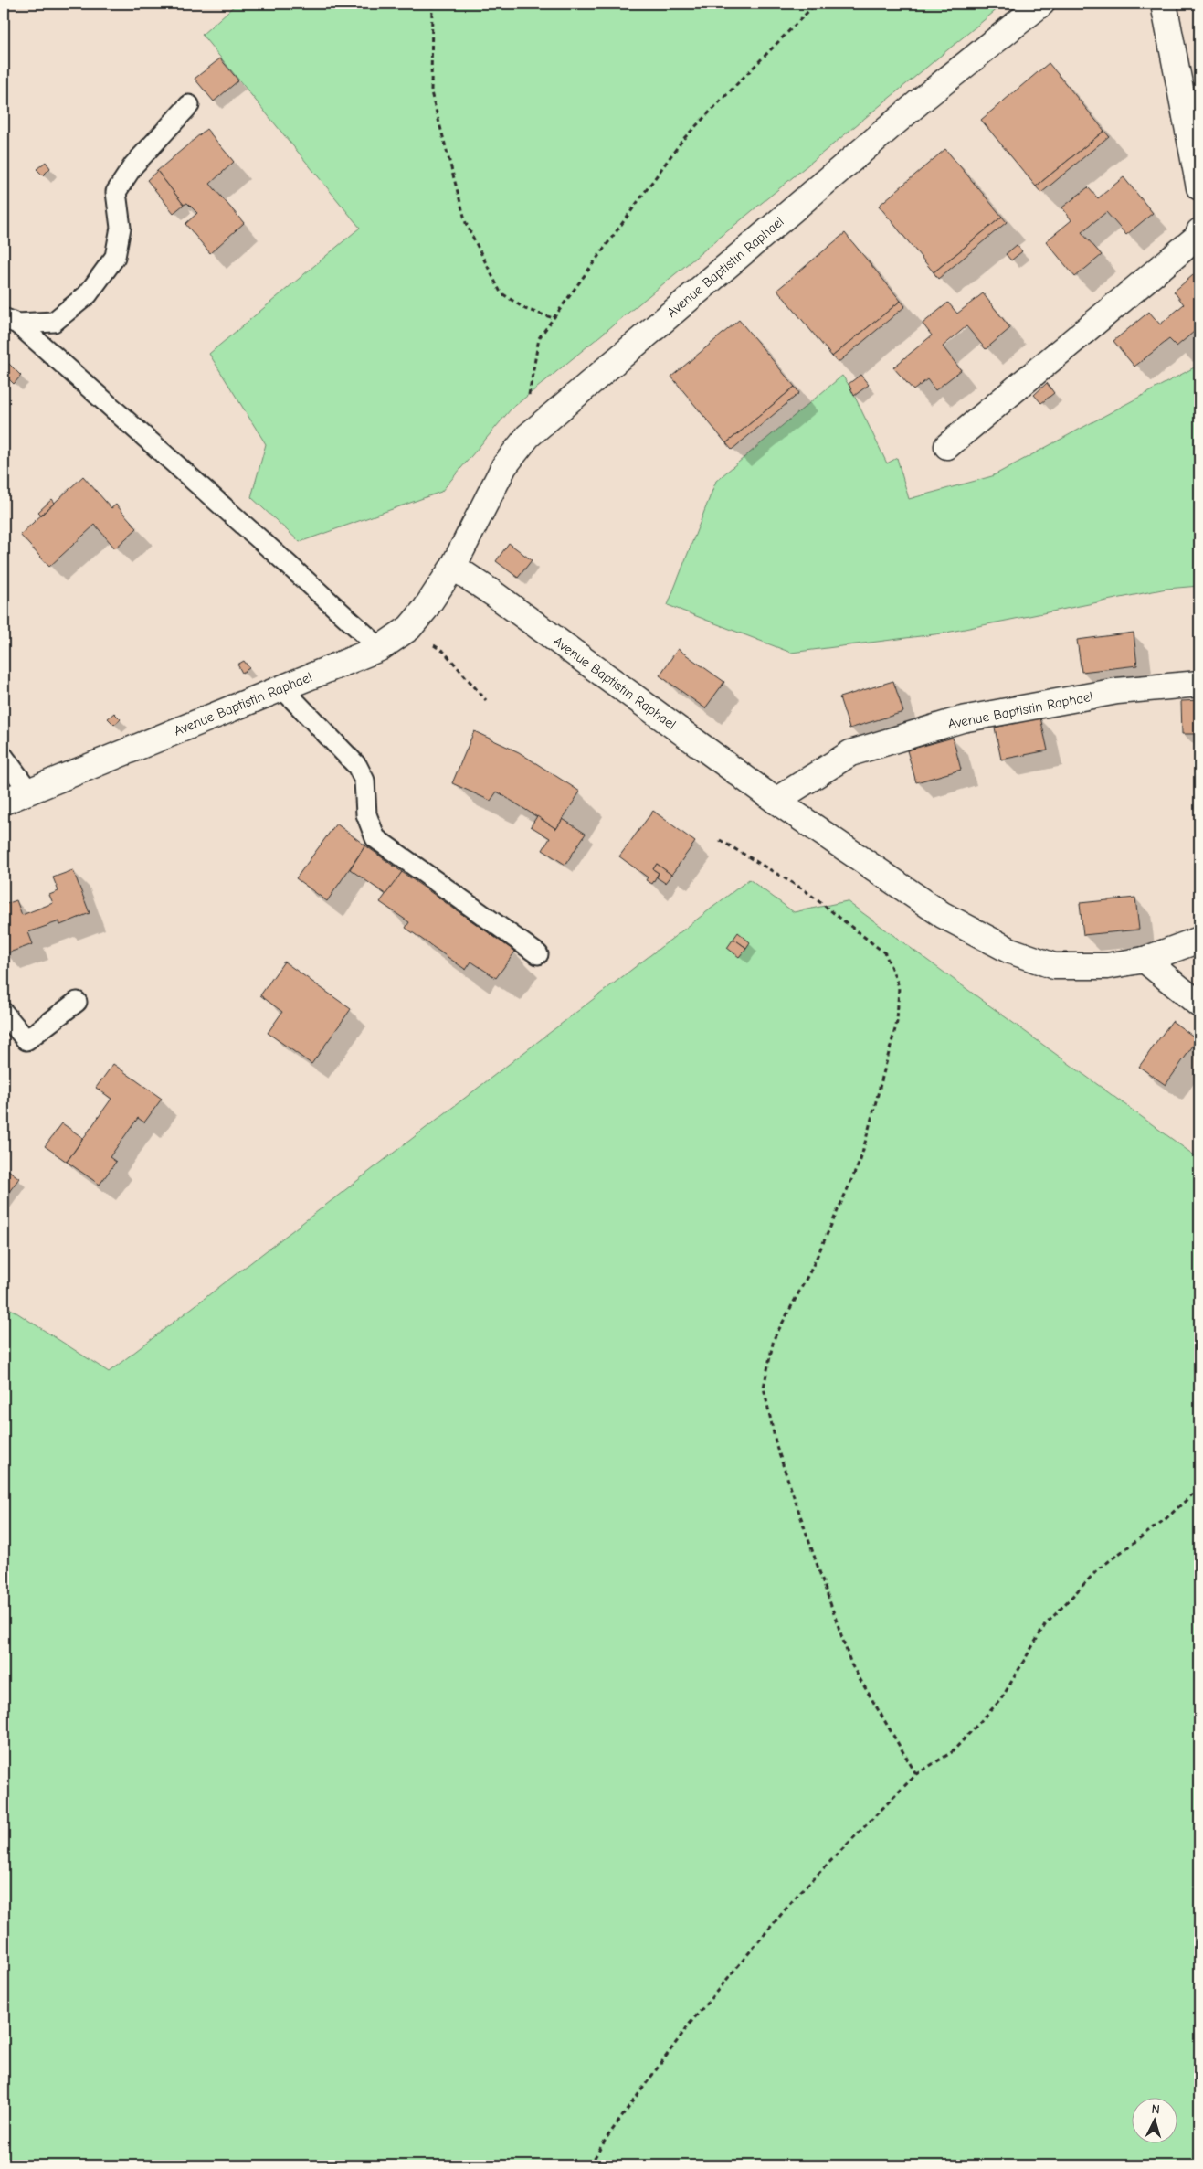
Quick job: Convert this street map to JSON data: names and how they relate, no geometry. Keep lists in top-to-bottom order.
{
  "streets": {
    "street": ["Avenue Baptistin Raphael"]
  },
  "north": "top"
}
